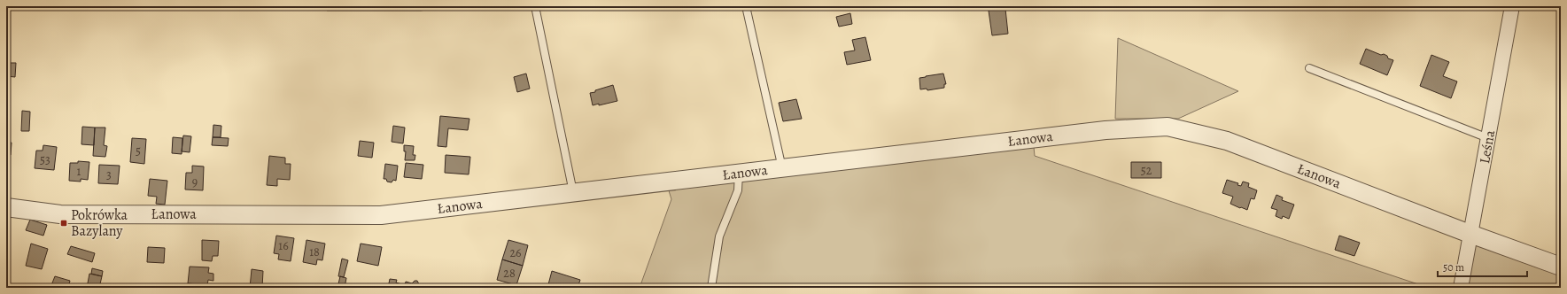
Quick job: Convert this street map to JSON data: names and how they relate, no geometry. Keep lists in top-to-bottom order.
{
  "streets": {
    "street": ["Łanowa", "Leśna"]
  },
  "crossings": [
    ["Łanowa", "Leśna"]
  ],
  "places": {
    "transit": ["Pokrówka Bazylany"]
  },
  "house_numbers": [
    "5",
    "53",
    "52",
    "1",
    "3",
    "9",
    "16",
    "18",
    "26",
    "28"
  ],
  "scale_bar": "50 m"
}
